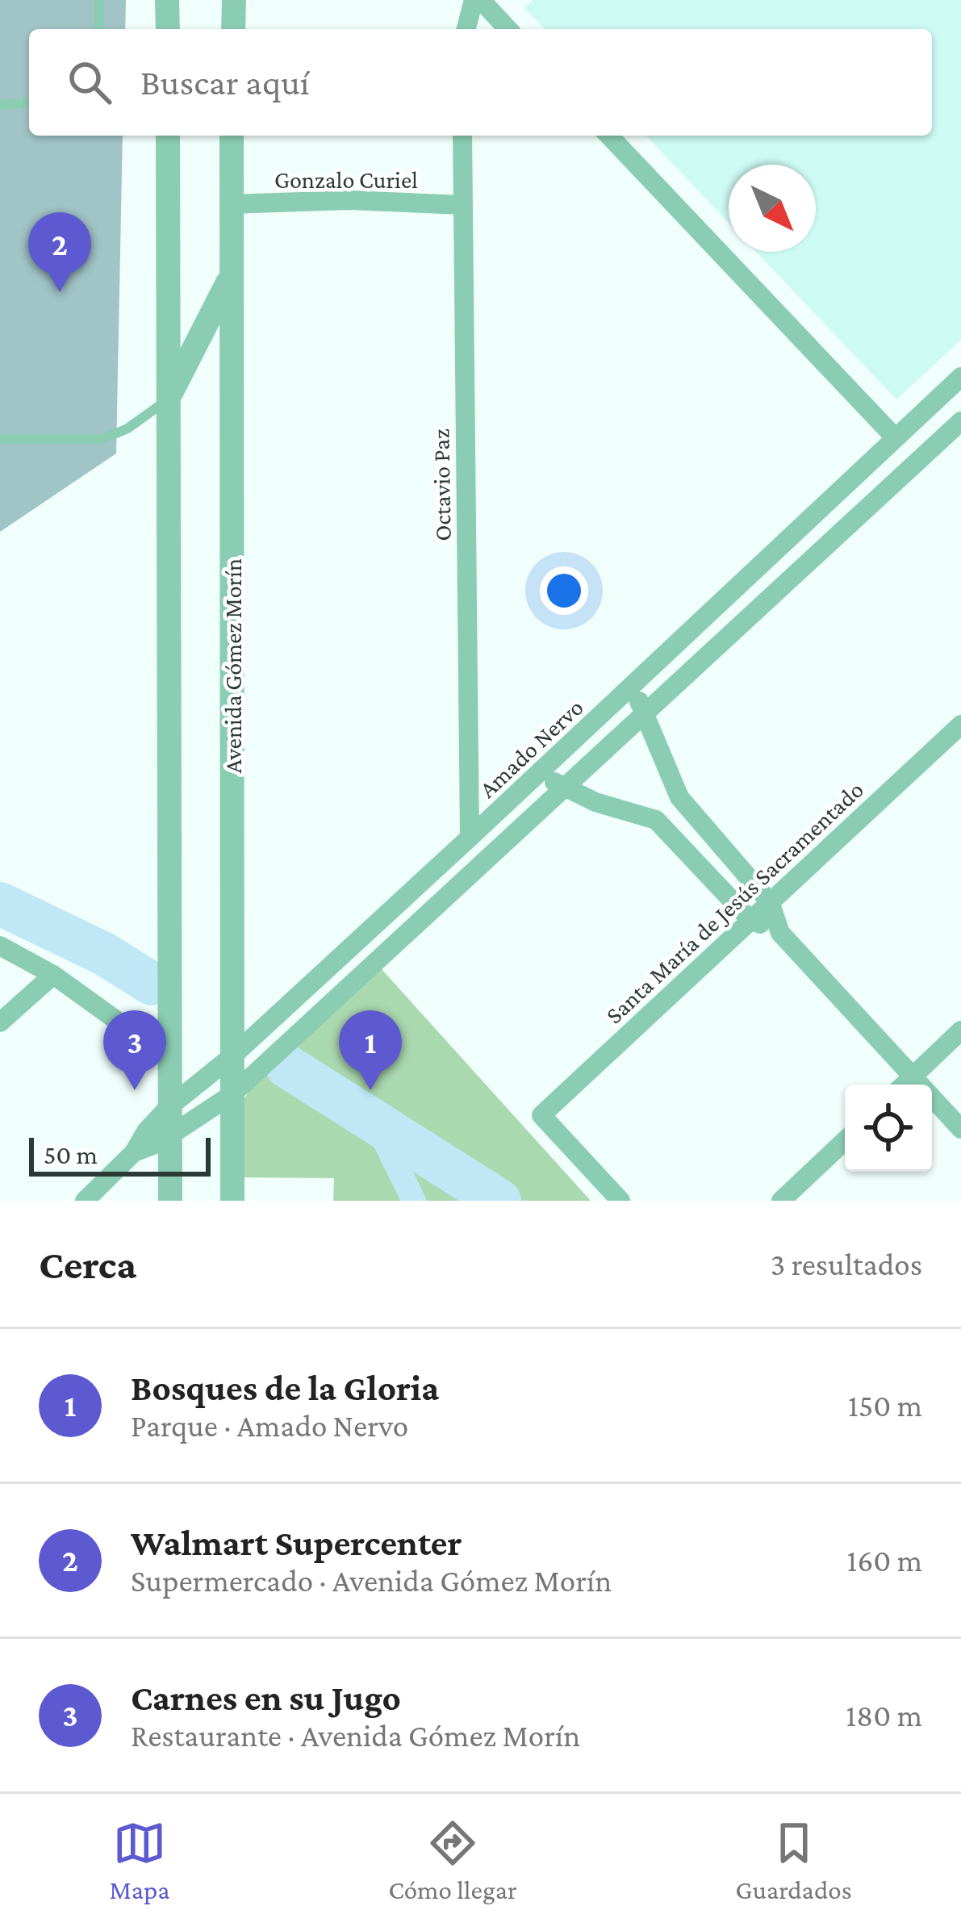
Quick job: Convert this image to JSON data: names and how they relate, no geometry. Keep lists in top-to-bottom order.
{
  "streets": {
    "street": [
      "Gonzalo Curiel",
      "Octavio Paz",
      "Avenida Gómez Morín",
      "Amado Nervo",
      "Santa María de Jesús Sacramentado"
    ]
  },
  "crossings": [
    ["Gonzalo Curiel", "Octavio Paz"],
    ["Gonzalo Curiel", "Avenida Gómez Morín"],
    ["Octavio Paz", "Amado Nervo"],
    ["Avenida Gómez Morín", "Amado Nervo"]
  ],
  "scale_bar": "50 m",
  "north": "bottom right",
  "page": {
    "search": "Buscar aquí",
    "pins": ["2", "1", "3"],
    "scale": "50 m",
    "heading": ["Cerca", "3 resultados"],
    "list": [
      {
        "mark": "1",
        "name": "Bosques de la Gloria",
        "note": "Parque · Amado Nervo",
        "value": "150 m"
      },
      {
        "mark": "2",
        "name": "Walmart Supercenter",
        "note": "Supermercado · Avenida Gómez Morín",
        "value": "160 m"
      },
      {
        "mark": "3",
        "name": "Carnes en su Jugo",
        "note": "Restaurante · Avenida Gómez Morín",
        "value": "180 m"
      }
    ],
    "nav": ["Mapa", "Cómo llegar", "Guardados"]
  }
}
